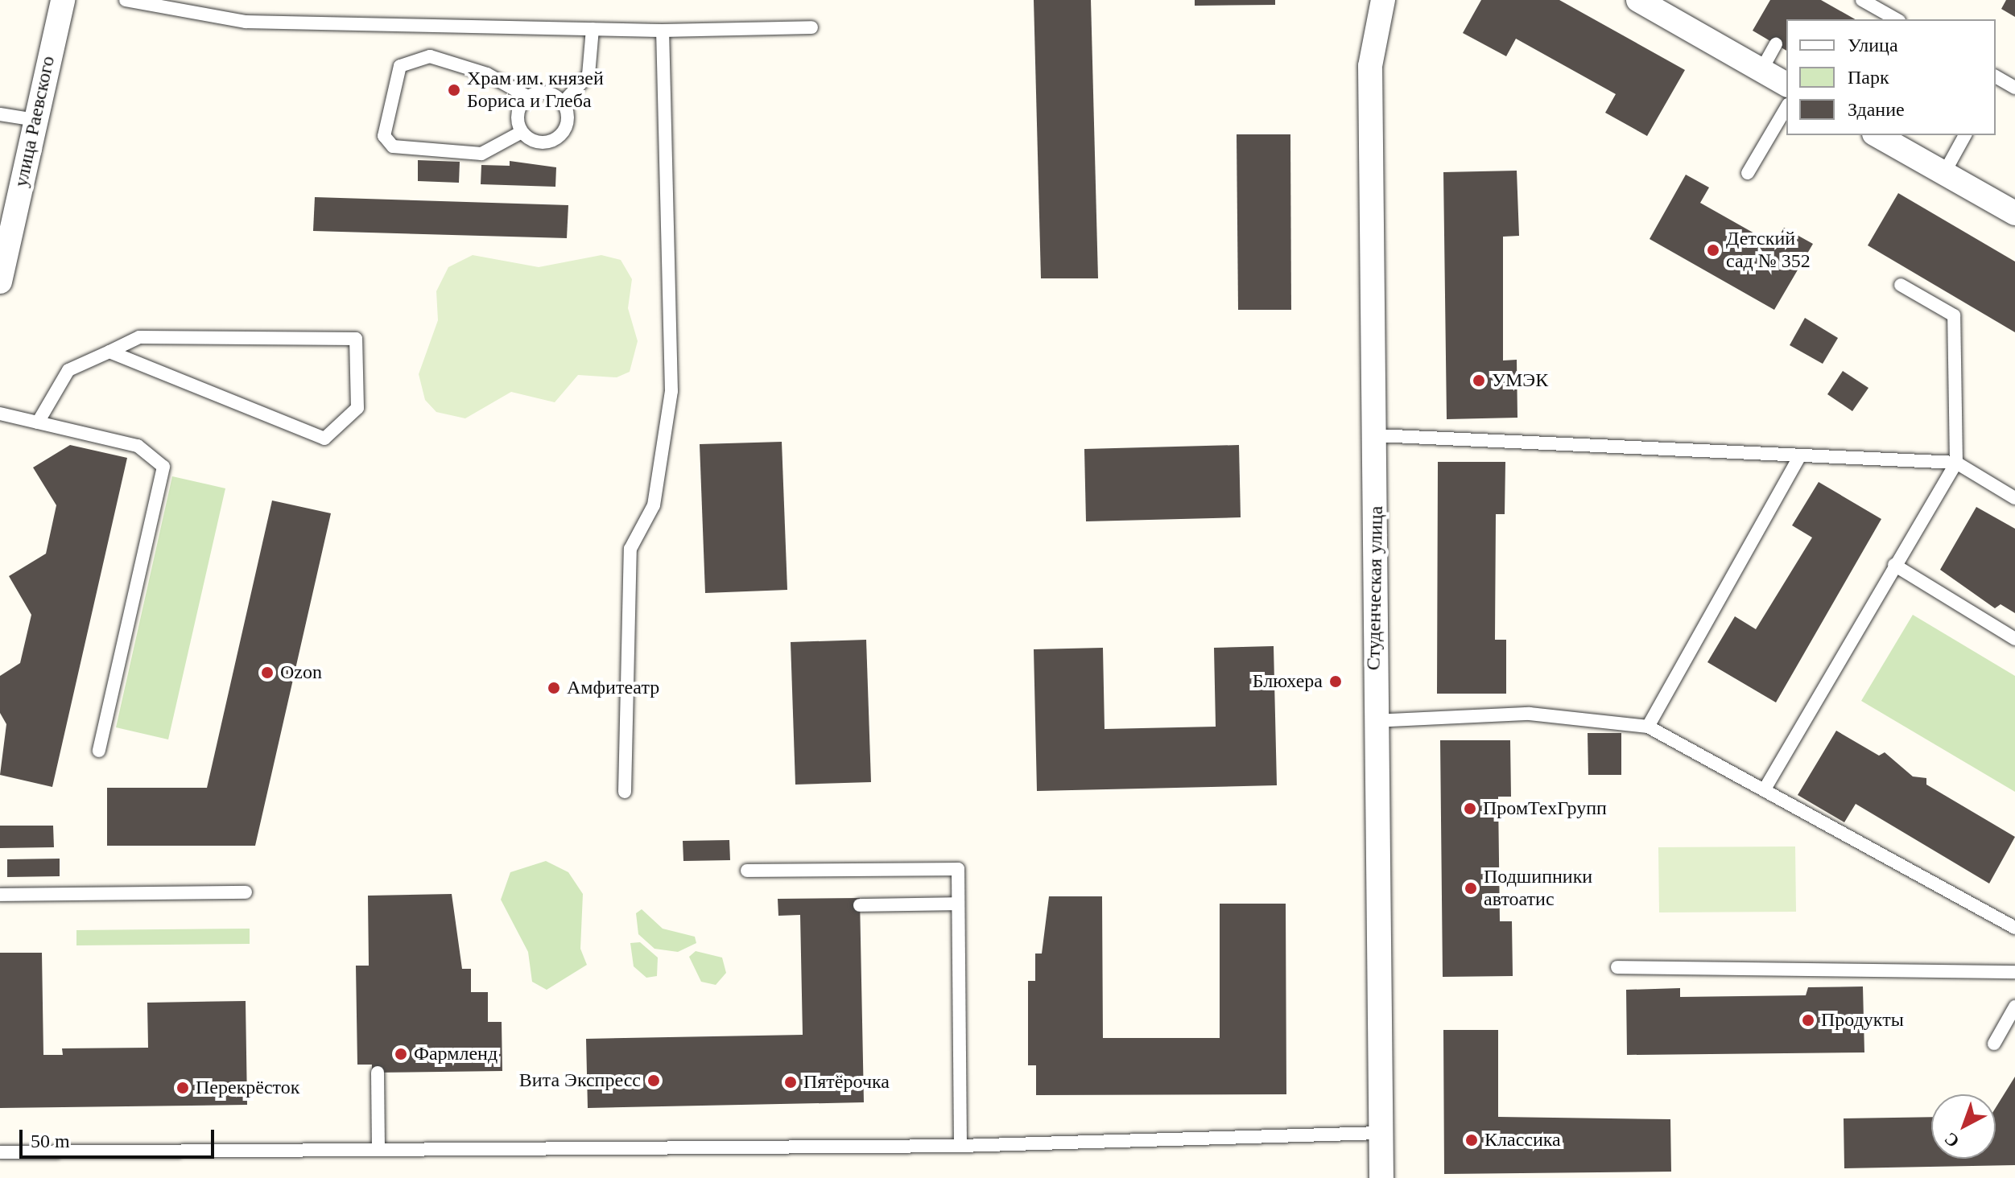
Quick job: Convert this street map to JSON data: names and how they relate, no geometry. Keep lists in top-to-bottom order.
{
  "streets": {
    "street": ["улица Раевского", "Студенческая улица"]
  },
  "places": [
    "Храм им. князей Бориса и Глеба",
    "Детский сад № 352",
    "УМЭК",
    "Ozon",
    "Блюхера",
    "Амфитеатр",
    "ПромТехГрупп",
    "Подшипники автоатис",
    "Продукты",
    "Фармленд",
    "Вита Экспресс",
    "Пятёрочка",
    "Перекрёсток",
    "Классика"
  ],
  "legend": ["Улица", "Парк", "Здание"],
  "scale_bar": "50 m",
  "north": "bottom left"
}
